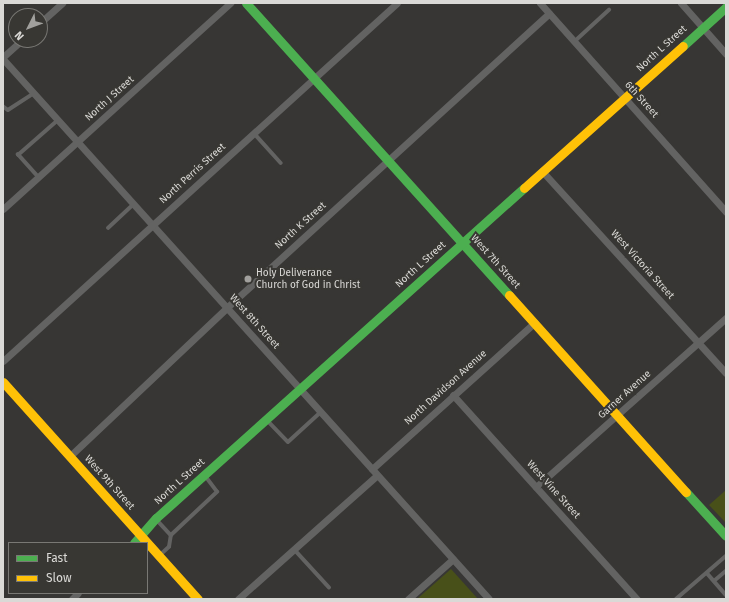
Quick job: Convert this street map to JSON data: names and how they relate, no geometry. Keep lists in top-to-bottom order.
{
  "streets": {
    "street": [
      "North L Street",
      "North J Street",
      "6th Street",
      "North Perris Street",
      "North K Street",
      "West 7th Street",
      "West Victoria Street",
      "West 8th Street",
      "North Davidson Avenue",
      "Garner Avenue",
      "West 9th Street",
      "West Vine Street"
    ]
  },
  "crossings": [
    ["North L Street", "6th Street"],
    ["North L Street", "West 7th Street"],
    ["North L Street", "West Victoria Street"],
    ["North L Street", "West 8th Street"],
    ["North L Street", "West 9th Street"],
    ["North J Street", "West 8th Street"],
    ["6th Street", "North K Street"],
    ["North Perris Street", "West 7th Street"],
    ["North Perris Street", "West 8th Street"],
    ["North K Street", "West 7th Street"],
    ["North K Street", "West 8th Street"],
    ["North K Street", "West 9th Street"],
    ["West 7th Street", "North Davidson Avenue"],
    ["West 7th Street", "Garner Avenue"],
    ["West Victoria Street", "Garner Avenue"],
    ["West 8th Street", "North Davidson Avenue"],
    ["North Davidson Avenue", "West Vine Street"],
    ["Garner Avenue", "West Vine Street"]
  ],
  "places": ["Holy Deliverance Church of God in Christ"],
  "legend": ["Fast", "Slow"],
  "north": "bottom left"
}
